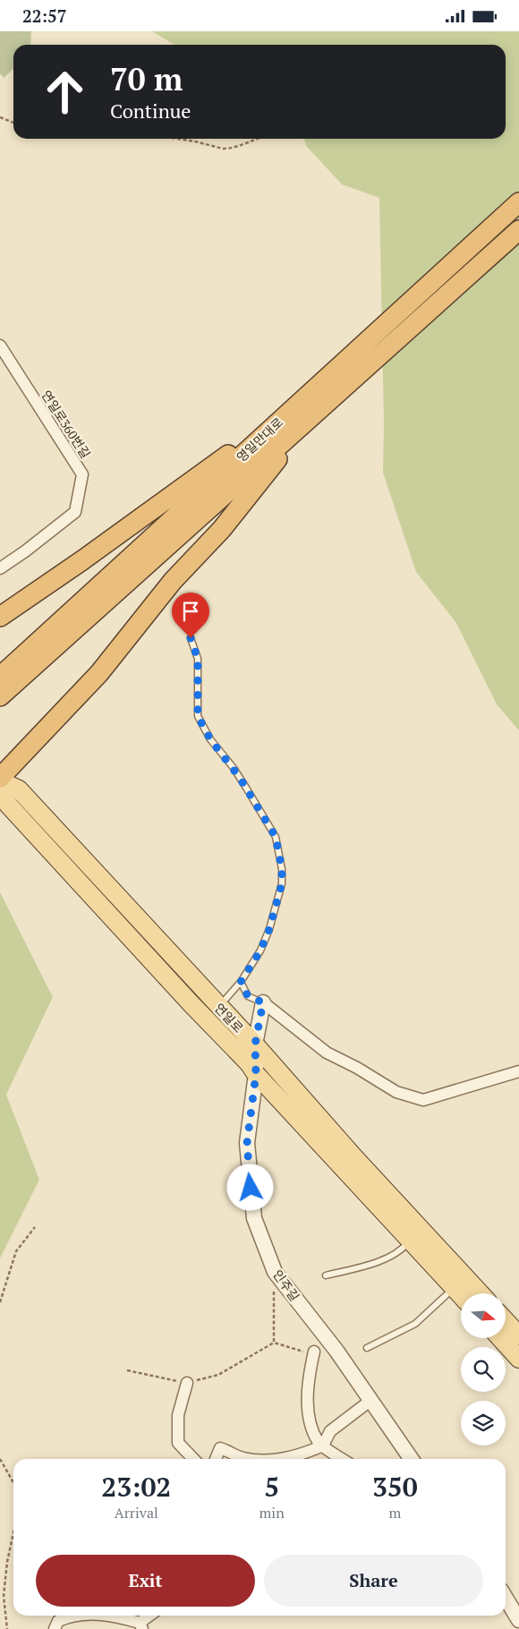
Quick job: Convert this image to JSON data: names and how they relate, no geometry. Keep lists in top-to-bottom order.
{
  "streets": {
    "highway": ["영일만대로"],
    "main road": ["연일로"],
    "street": ["연일로360번길", "인주길"]
  },
  "crossings": [
    ["연일로", "인주길"]
  ],
  "north": "right",
  "page": {
    "status": "22:57",
    "turn": ["70 m", "Continue"],
    "eta": [
      "23:02",
      "Arrival",
      "5",
      "min",
      "350",
      "m"
    ],
    "buttons": ["Exit", "Share"]
  }
}
